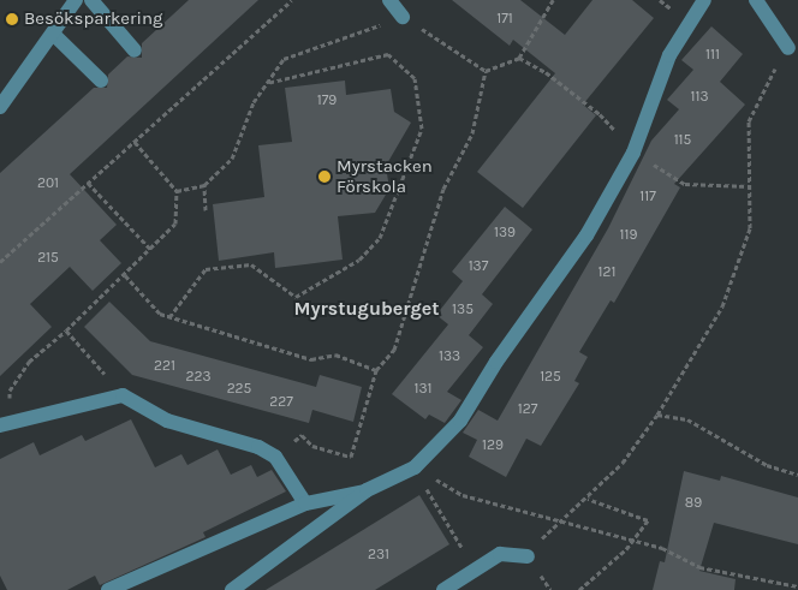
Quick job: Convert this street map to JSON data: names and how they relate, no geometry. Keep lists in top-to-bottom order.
{
  "districts": ["Myrstuguberget"],
  "places": ["Besöksparkering", "Myrstacken Förskola"],
  "house_numbers": [
    "171",
    "111",
    "113",
    "179",
    "115",
    "201",
    "117",
    "139",
    "119",
    "215",
    "137",
    "121",
    "135",
    "133",
    "221",
    "223",
    "125",
    "225",
    "131",
    "227",
    "127",
    "129",
    "89",
    "231"
  ]
}
